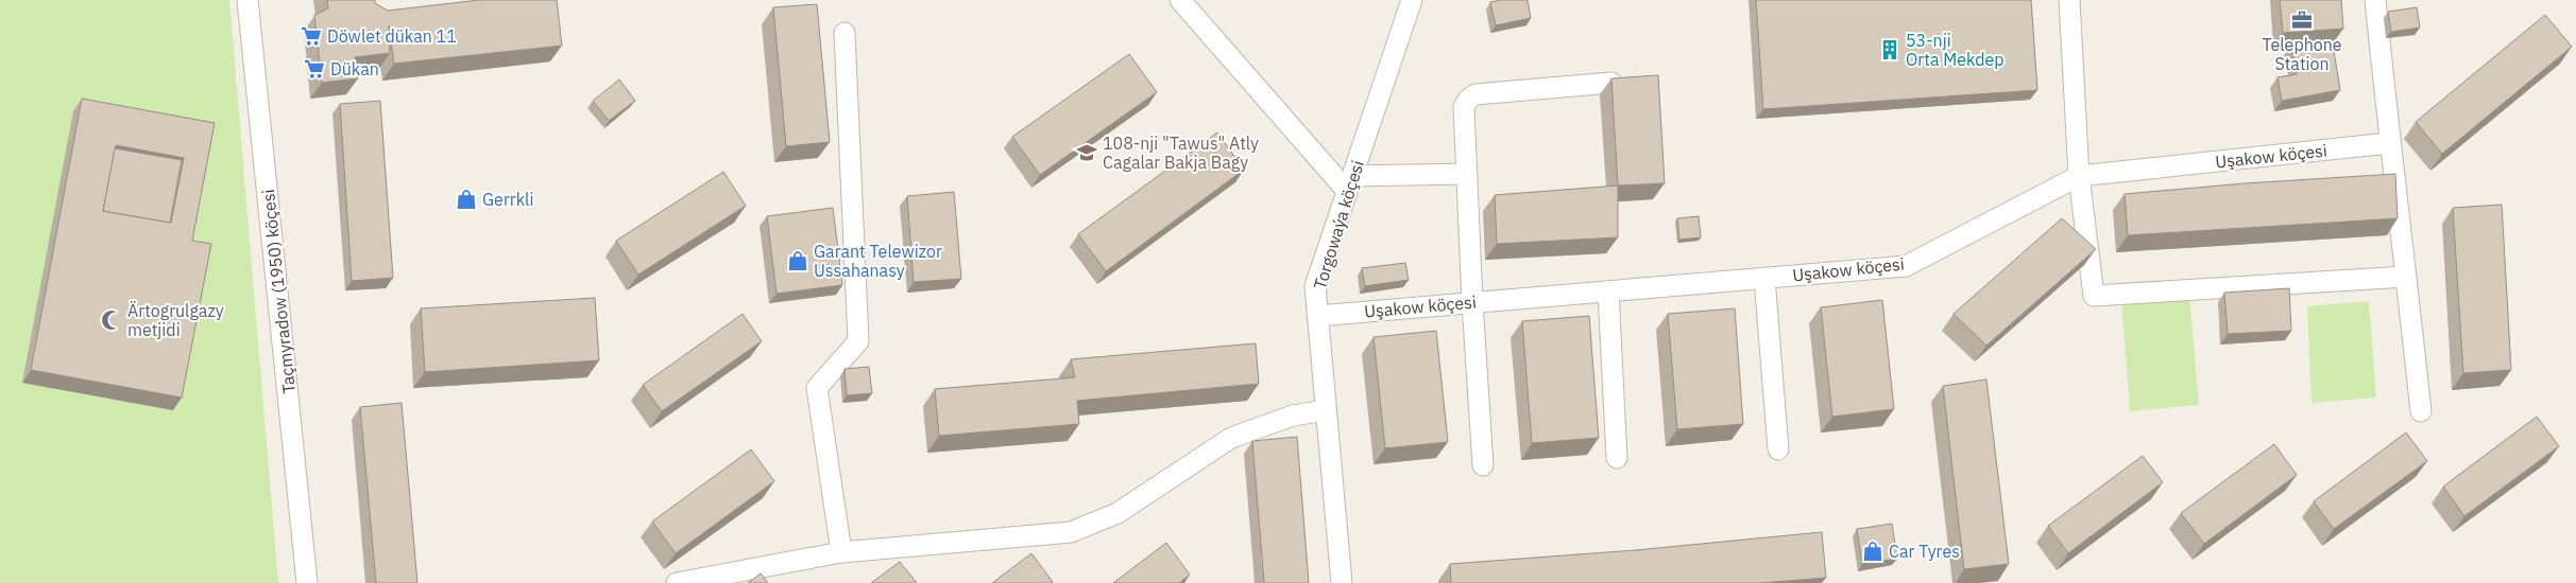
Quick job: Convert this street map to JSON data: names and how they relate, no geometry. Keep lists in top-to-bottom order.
{
  "streets": {
    "street": ["Uşakow köçesi", "Torgowaýa köçesi", "Taçmyradow (1950) köçesi"]
  },
  "crossings": [
    ["Uşakow köçesi", "Torgowaýa köçesi"]
  ],
  "places": {
    "office": ["Telephone Station"],
    "supermarket": ["Döwlet dükan 11", "Dükan"],
    "building": ["53-nji Orta Mekdep"],
    "school or university": ["108-nji \"Tawus\" Atly Cagalar Bakja Bagy"],
    "shop": ["Gerrkli", "Garant Telewizor Ussahanasy", "Car Tyres"],
    "mosque": ["Ärtogrulgazy metjidi"]
  }
}
